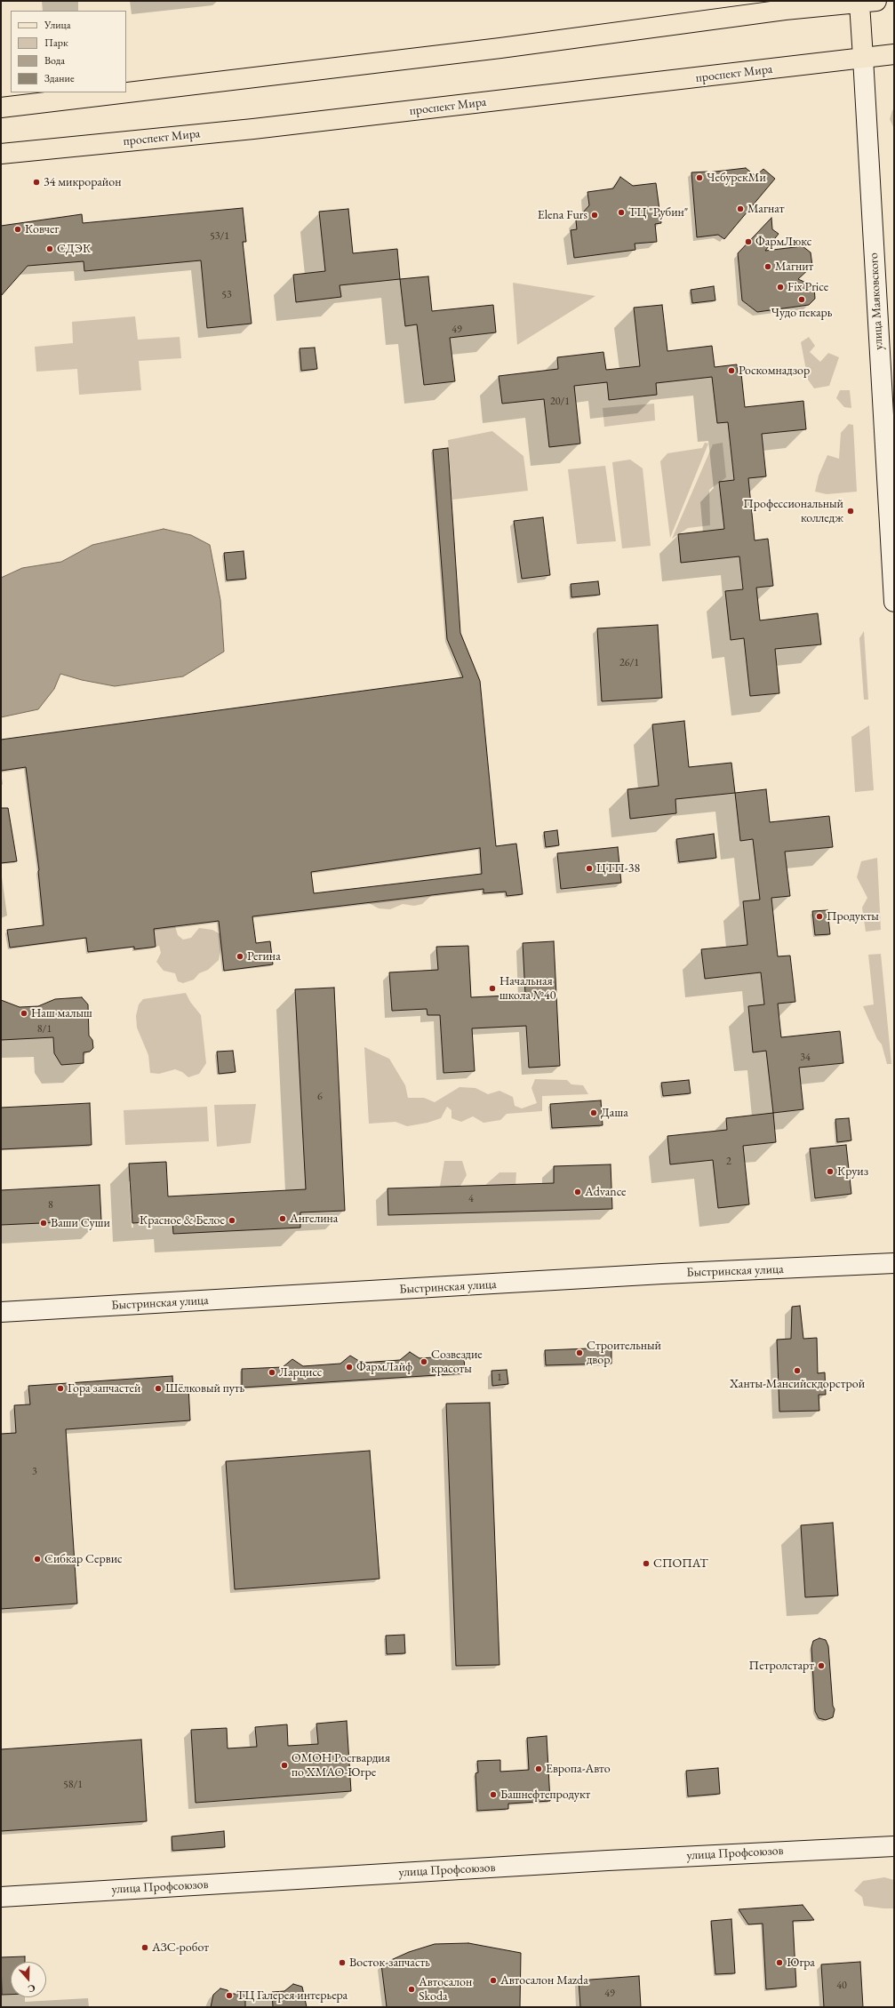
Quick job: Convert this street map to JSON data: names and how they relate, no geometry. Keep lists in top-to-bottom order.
{
  "streets": {
    "main road": [
      "проспект Мира",
      "улица Маяковского",
      "Быстринская улица",
      "улица Профсоюзов"
    ]
  },
  "crossings": [
    ["проспект Мира", "улица Маяковского"]
  ],
  "places": [
    "ЧебурекМи",
    "34 микрорайон",
    "Магнат",
    "ТЦ \"Рубин\"",
    "Elena Furs",
    "Ковчег",
    "ФармЛюкс",
    "СДЭК",
    "Магнит",
    "Fix Price",
    "Чудо пекарь",
    "Роскомнадзор",
    "Профессиональный колледж",
    "ЦТП-38",
    "Продукты",
    "Регина",
    "Начальная школа №40",
    "Наш малыш",
    "Даша",
    "Круиз",
    "Advance",
    "Ангелина",
    "Красное & Белое",
    "Ваши Суши",
    "Строительный двор",
    "Созвездие красоты",
    "ФармЛайф",
    "Ханты-Мансийскдорстрой",
    "Ларцисс",
    "Гора запчастей",
    "Шёлковый путь",
    "Сибкар Сервис",
    "СПОПАТ",
    "Петролстарт",
    "ОМОН Росгвардия по ХМАО-Югре",
    "Европа-Авто",
    "Башнефтепродукт",
    "АЗС-робот",
    "Восток-запчасть",
    "Югра",
    "Автосалон Mazda",
    "Автосалон Skoda",
    "ТЦ Галерея интерьера"
  ],
  "house_numbers": [
    "53/1",
    "53",
    "49",
    "20/1",
    "26/1",
    "8/1",
    "34",
    "6",
    "2",
    "4",
    "8",
    "1",
    "3",
    "58/1",
    "40",
    "49"
  ],
  "legend": [
    "Улица",
    "Парк",
    "Вода",
    "Здание"
  ],
  "north": "bottom"
}
